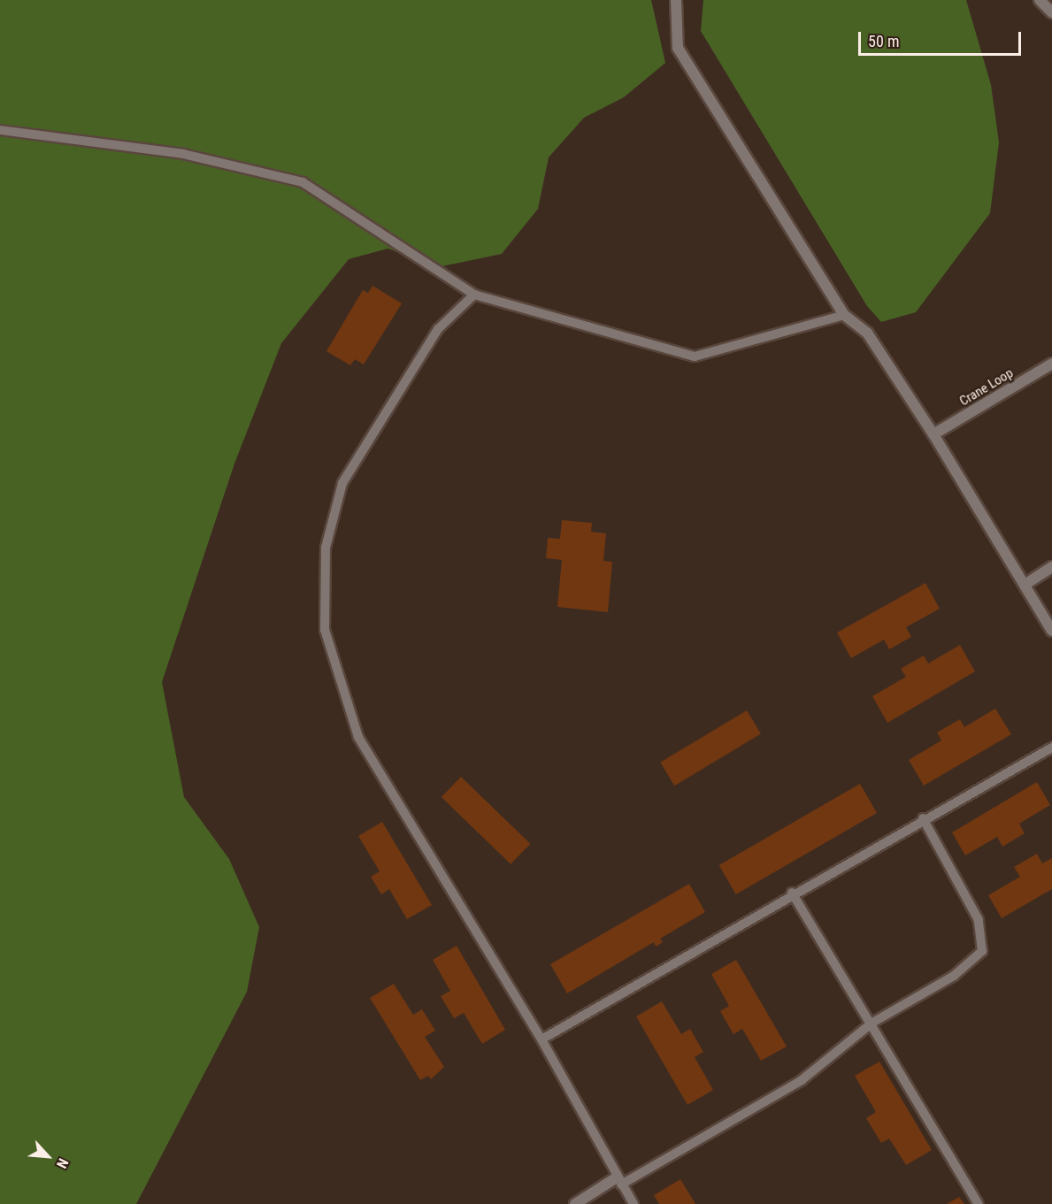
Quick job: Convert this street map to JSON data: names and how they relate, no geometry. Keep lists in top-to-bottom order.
{
  "streets": {
    "street": ["Crane Loop"]
  },
  "scale_bar": "50 m",
  "north": "bottom right"
}
